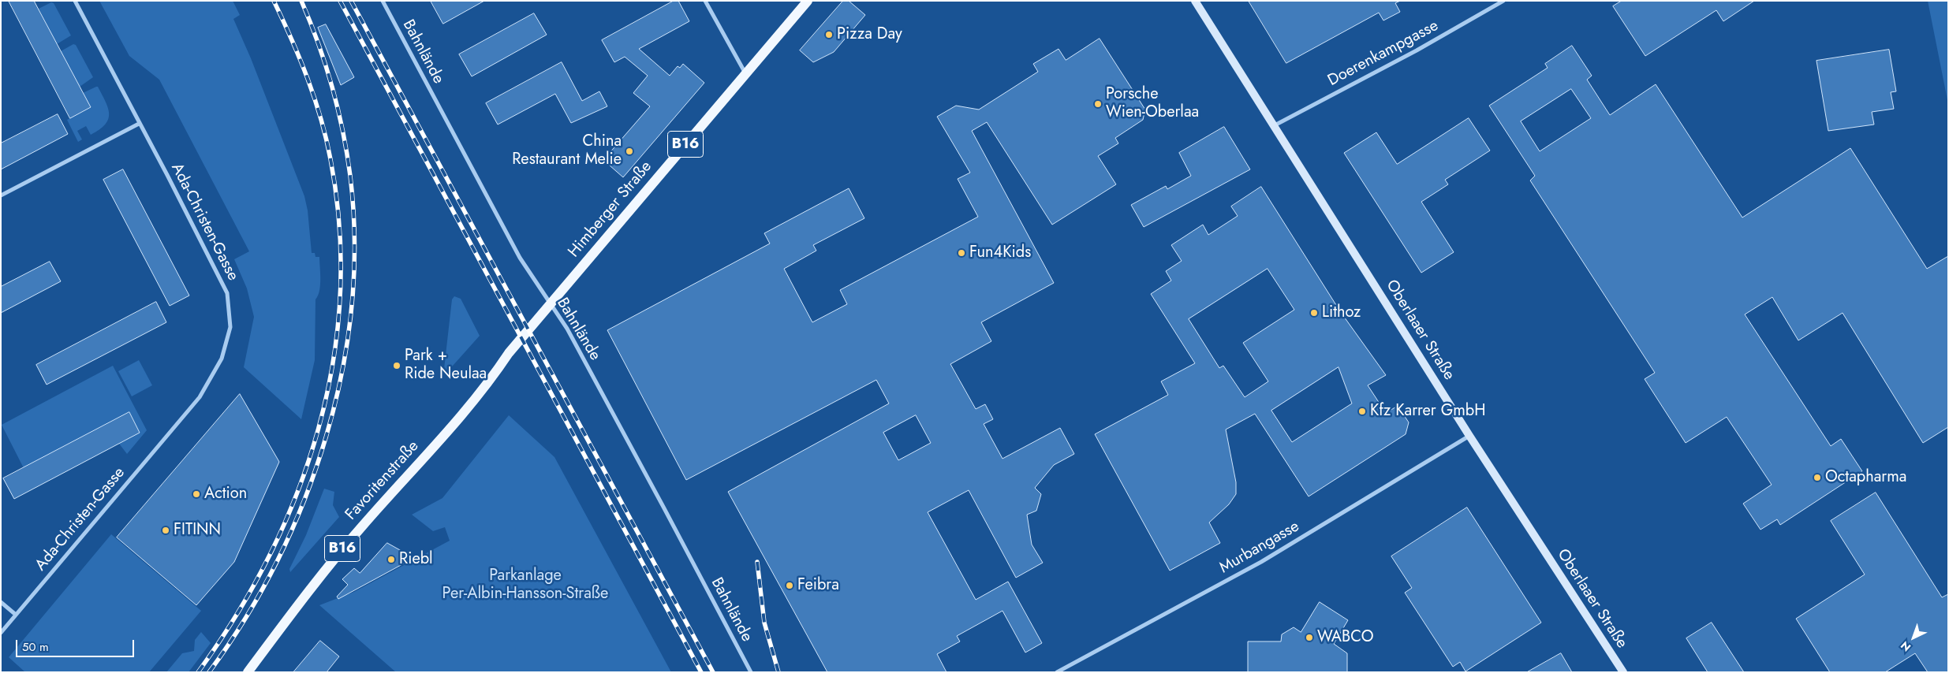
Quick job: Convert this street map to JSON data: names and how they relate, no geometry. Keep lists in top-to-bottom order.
{
  "streets": {
    "main road": [
      "B16",
      "Himberger Straße",
      "Oberlaaer Straße",
      "Favoritenstraße"
    ],
    "street": [
      "Bahnlände",
      "Doerenkampgasse",
      "Ada-Christen-Gasse",
      "Murbangasse"
    ]
  },
  "crossings": [
    ["Bahnlände", "Himberger Straße"],
    ["Doerenkampgasse", "Oberlaaer Straße"],
    ["Himberger Straße", "Favoritenstraße"],
    ["Oberlaaer Straße", "Murbangasse"]
  ],
  "parks": ["Parkanlage Per-Albin-Hansson-Straße"],
  "places": [
    "Pizza Day",
    "Porsche Wien-Oberlaa",
    "China Restaurant Melie",
    "Fun4Kids",
    "Lithoz",
    "Park + Ride Neulaa",
    "Kfz Karrer GmbH",
    "Octapharma",
    "Action",
    "FITINN",
    "Riebl",
    "Feibra",
    "WABCO"
  ],
  "scale_bar": "50 m",
  "north": "bottom left"
}
